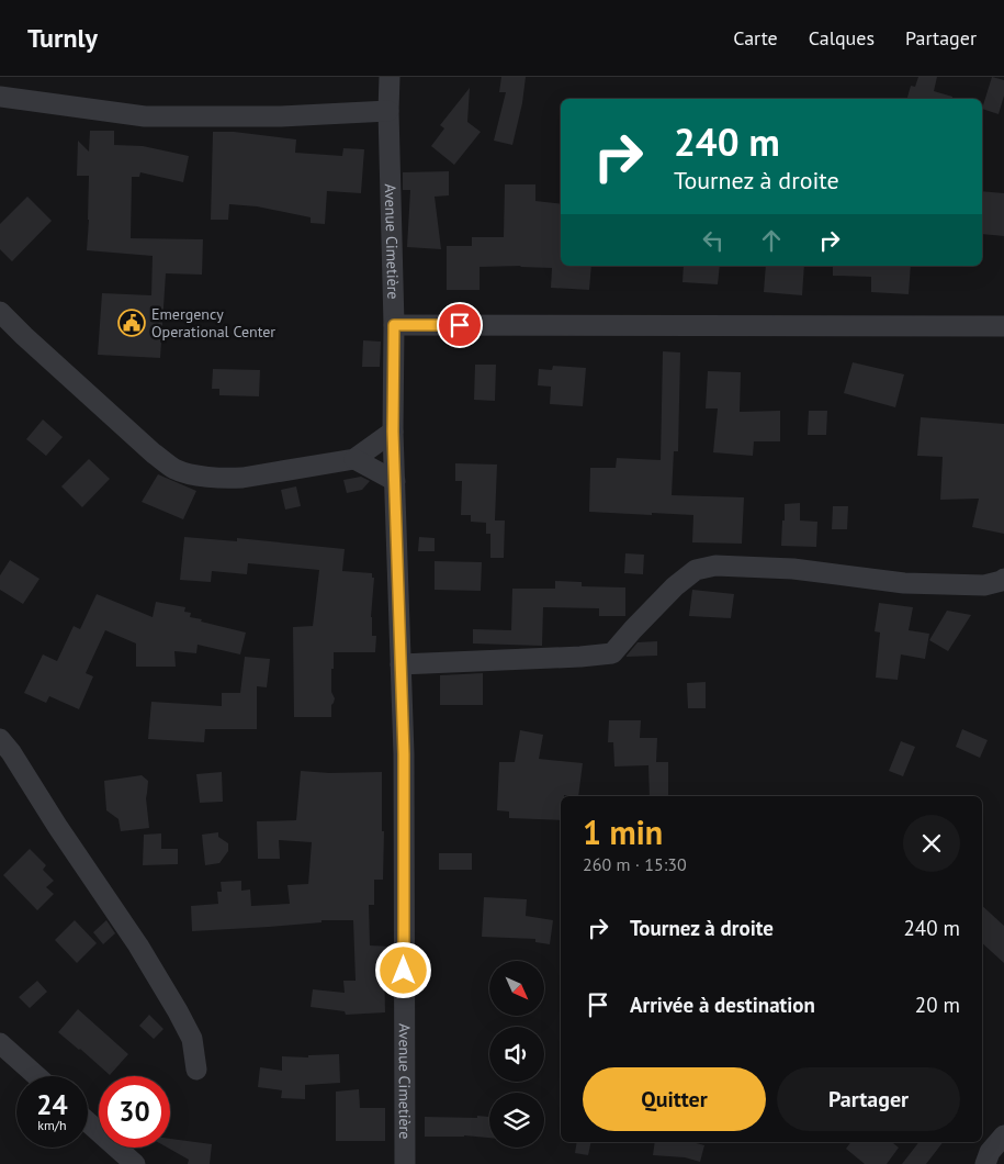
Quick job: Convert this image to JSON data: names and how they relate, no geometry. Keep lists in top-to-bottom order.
{
  "streets": {
    "street": ["Avenue Cimetière"]
  },
  "places": {
    "public building": ["Emergency Operational Center"]
  },
  "north": "bottom right",
  "page": {
    "header": "Turnly",
    "nav": ["Carte", "Calques", "Partager"],
    "turn": ["240 m", "Tournez à droite"],
    "heading": ["1 min", "260 m · 15:30"],
    "list": [
      {
        "name": "Tournez à droite",
        "value": "240 m"
      },
      {
        "name": "Arrivée à destination",
        "value": "20 m"
      }
    ],
    "buttons": ["Quitter", "Partager"],
    "speed": "24 km/h",
    "limit": "30"
  }
}
